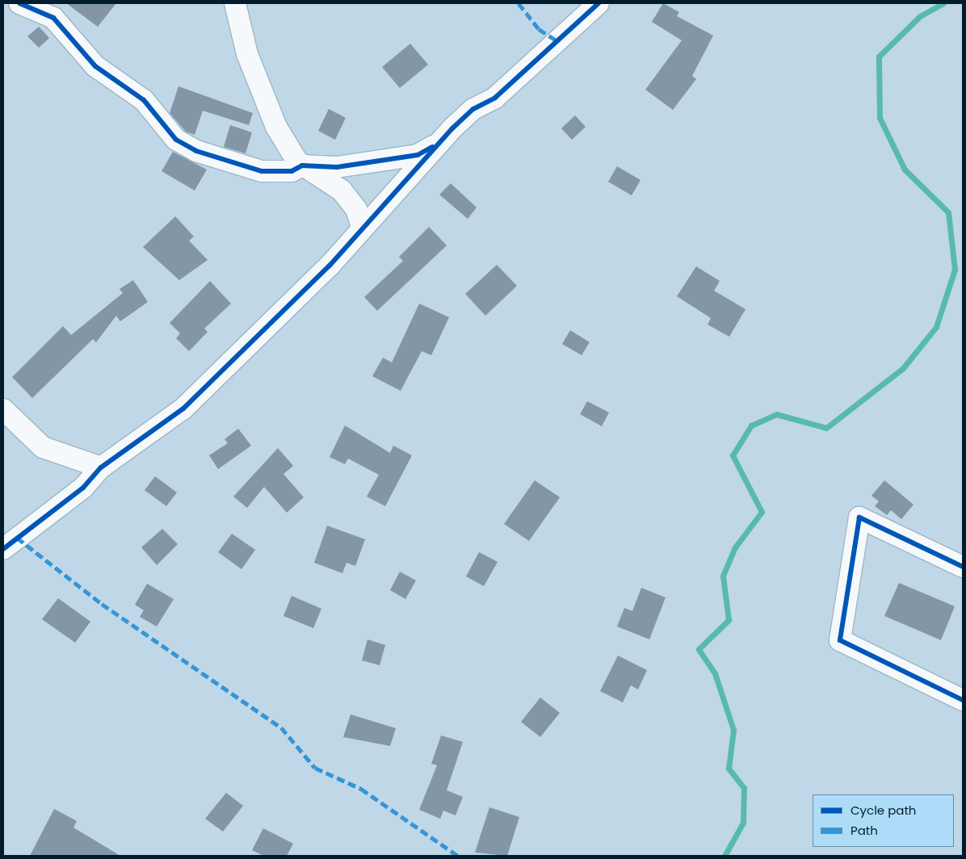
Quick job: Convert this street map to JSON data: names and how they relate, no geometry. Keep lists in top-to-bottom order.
{
  "legend": ["Cycle path", "Path"]
}
